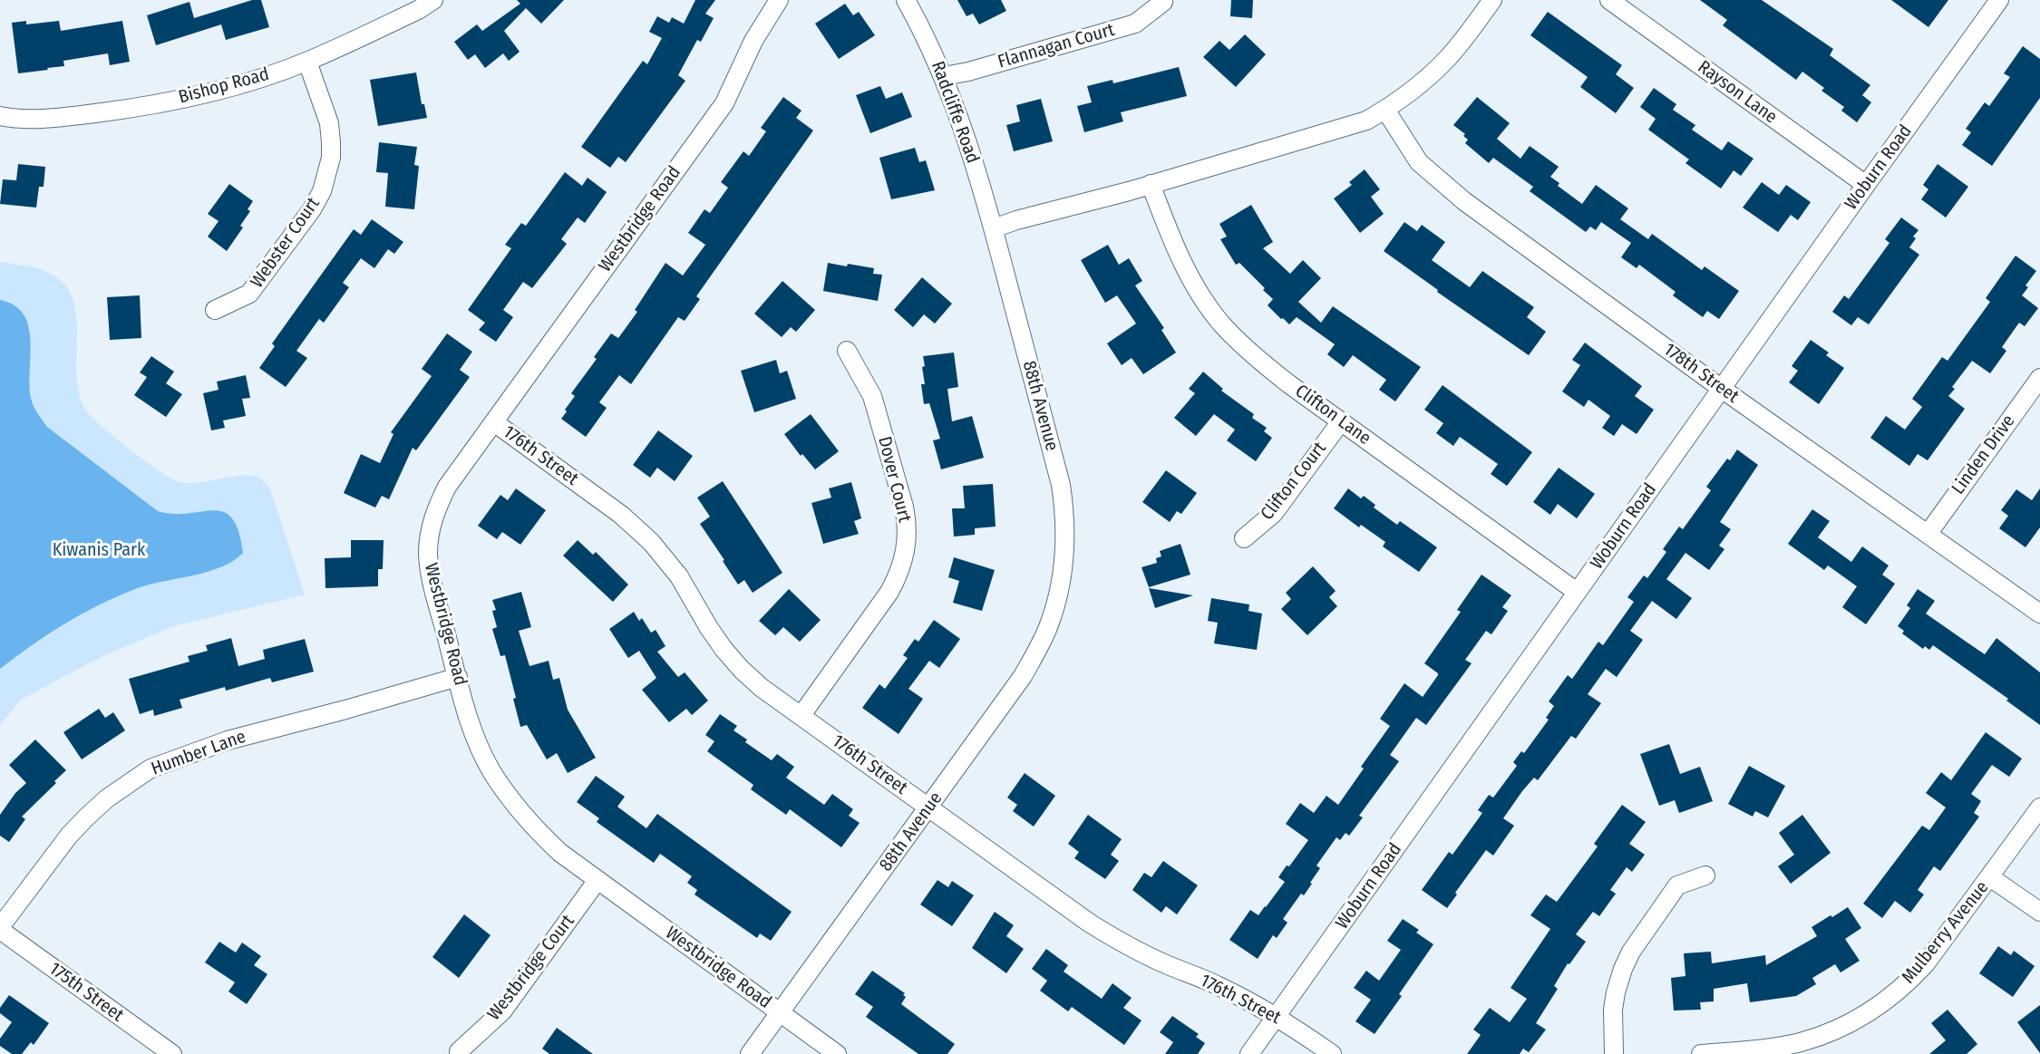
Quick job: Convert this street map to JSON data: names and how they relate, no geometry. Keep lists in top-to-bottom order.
{
  "streets": {
    "street": [
      "Flannagan Court",
      "Bishop Road",
      "Rayson Lane",
      "Radcliffe Road",
      "Woburn Road",
      "Westbridge Road",
      "Webster Court",
      "178th Street",
      "88th Avenue",
      "Clifton Lane",
      "Linden Drive",
      "176th Street",
      "Dover Court",
      "Clifton Court",
      "Humber Lane",
      "Mulberry Avenue",
      "Westbridge Court",
      "175th Street"
    ]
  },
  "crossings": [
    ["Flannagan Court", "Radcliffe Road"],
    ["Bishop Road", "Webster Court"],
    ["Rayson Lane", "Woburn Road"],
    ["Radcliffe Road", "88th Avenue"],
    ["Woburn Road", "178th Street"],
    ["Woburn Road", "Clifton Lane"],
    ["Woburn Road", "176th Street"],
    ["Westbridge Road", "88th Avenue"],
    ["Westbridge Road", "176th Street"],
    ["Westbridge Road", "Humber Lane"],
    ["Westbridge Road", "Westbridge Court"],
    ["178th Street", "Linden Drive"],
    ["88th Avenue", "176th Street"],
    ["Clifton Lane", "Clifton Court"],
    ["176th Street", "Dover Court"],
    ["Humber Lane", "175th Street"]
  ],
  "parks": ["Kiwanis Park"]
}
